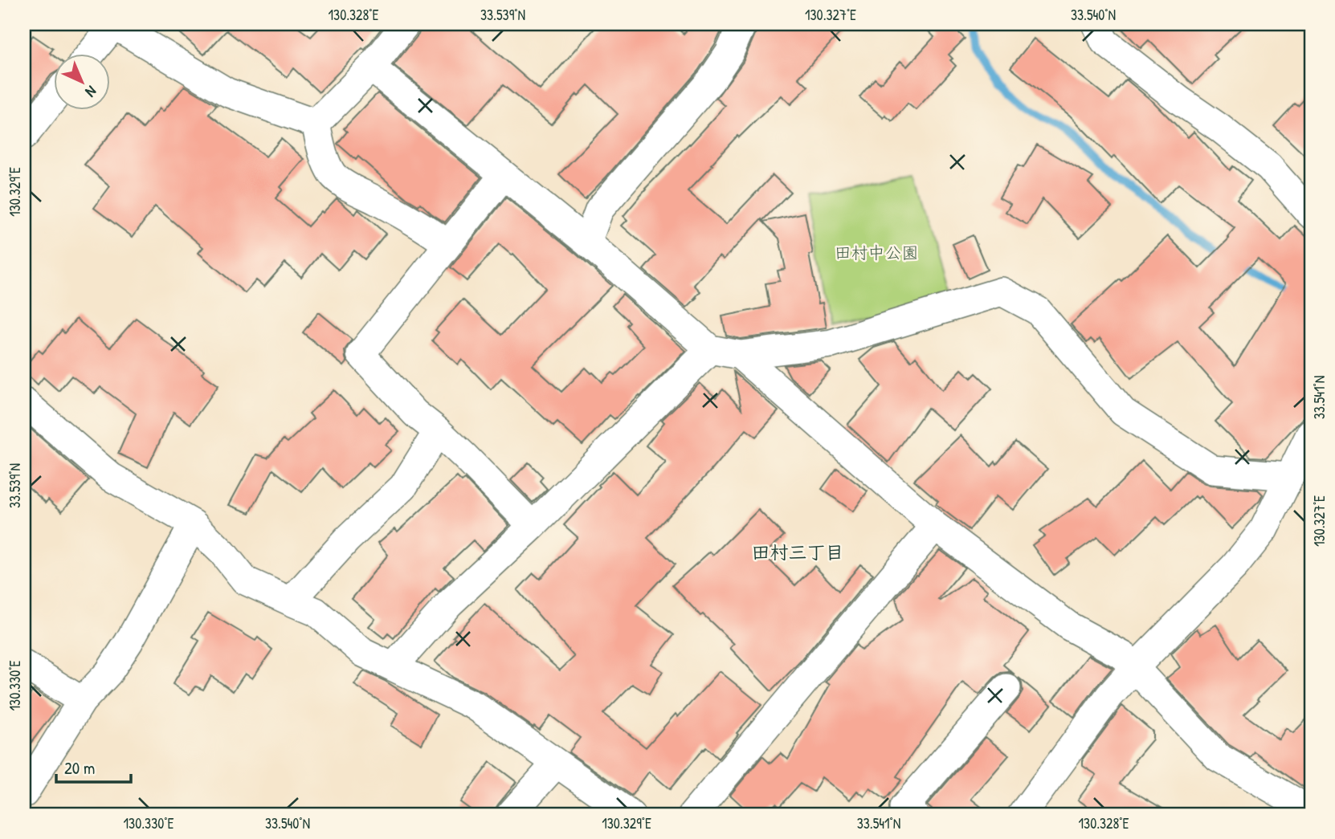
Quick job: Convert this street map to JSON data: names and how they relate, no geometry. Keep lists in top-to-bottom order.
{
  "districts": ["田村三丁目"],
  "parks": ["田村中公園"],
  "scale_bar": "20 m",
  "north": "bottom right",
  "coordinates": [
    "130.328°E",
    "33.539°N",
    "130.327°E",
    "33.540°N",
    "130.329°E",
    "33.541°N",
    "130.330°E"
  ]
}
